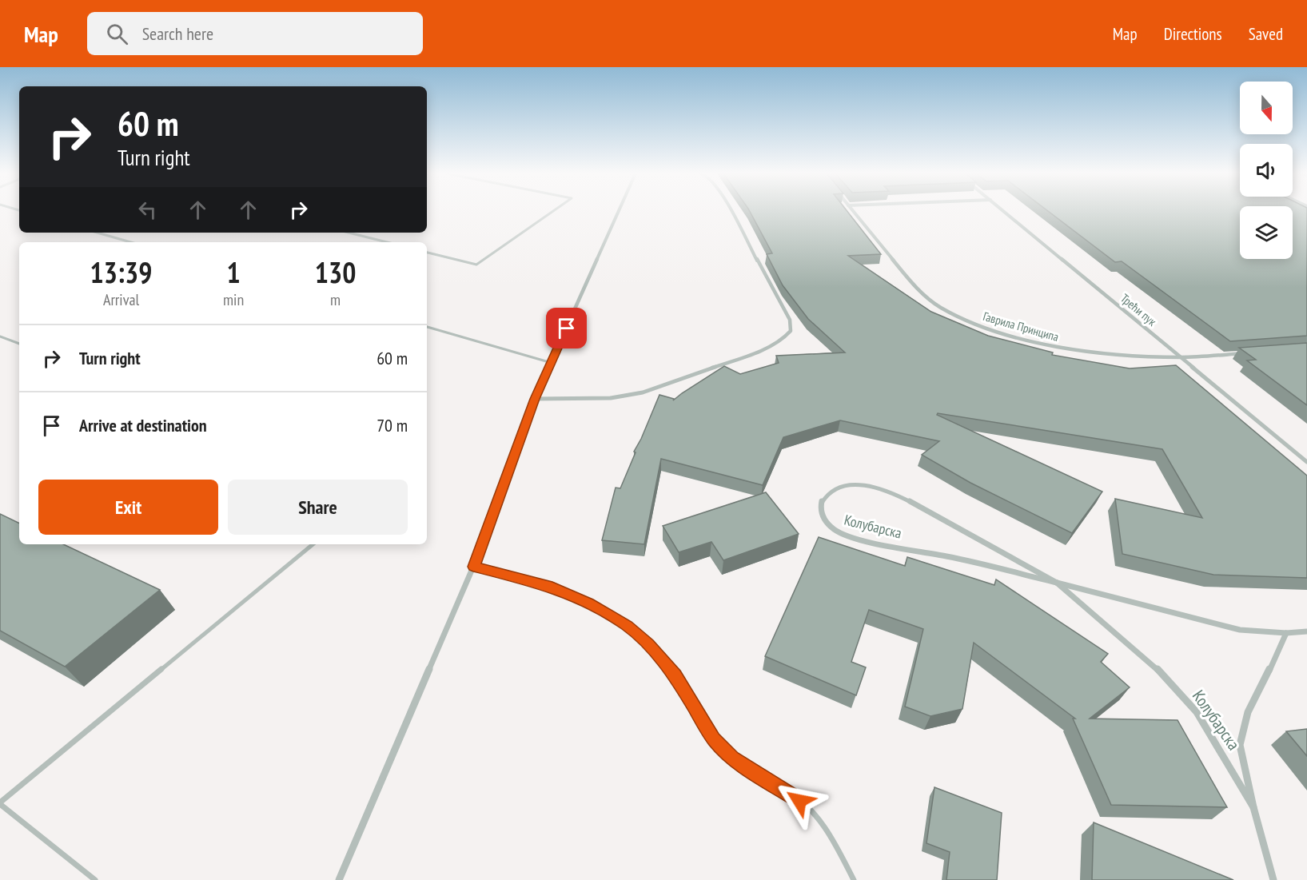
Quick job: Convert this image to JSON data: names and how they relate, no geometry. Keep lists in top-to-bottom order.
{
  "streets": {
    "street": ["Трећи пук", "Гаврила Принципа", "Колубарска"]
  },
  "crossings": [
    ["Трећи пук", "Гаврила Принципа"]
  ],
  "north": "bottom",
  "page": {
    "header": "Map",
    "search": "Search here",
    "nav": ["Map", "Directions", "Saved"],
    "turn": ["60 m", "Turn right"],
    "eta": [
      "13:39",
      "Arrival",
      "1",
      "min",
      "130",
      "m"
    ],
    "list": [
      {
        "name": "Turn right",
        "value": "60 m"
      },
      {
        "name": "Arrive at destination",
        "value": "70 m"
      }
    ],
    "buttons": ["Exit", "Share"]
  }
}
